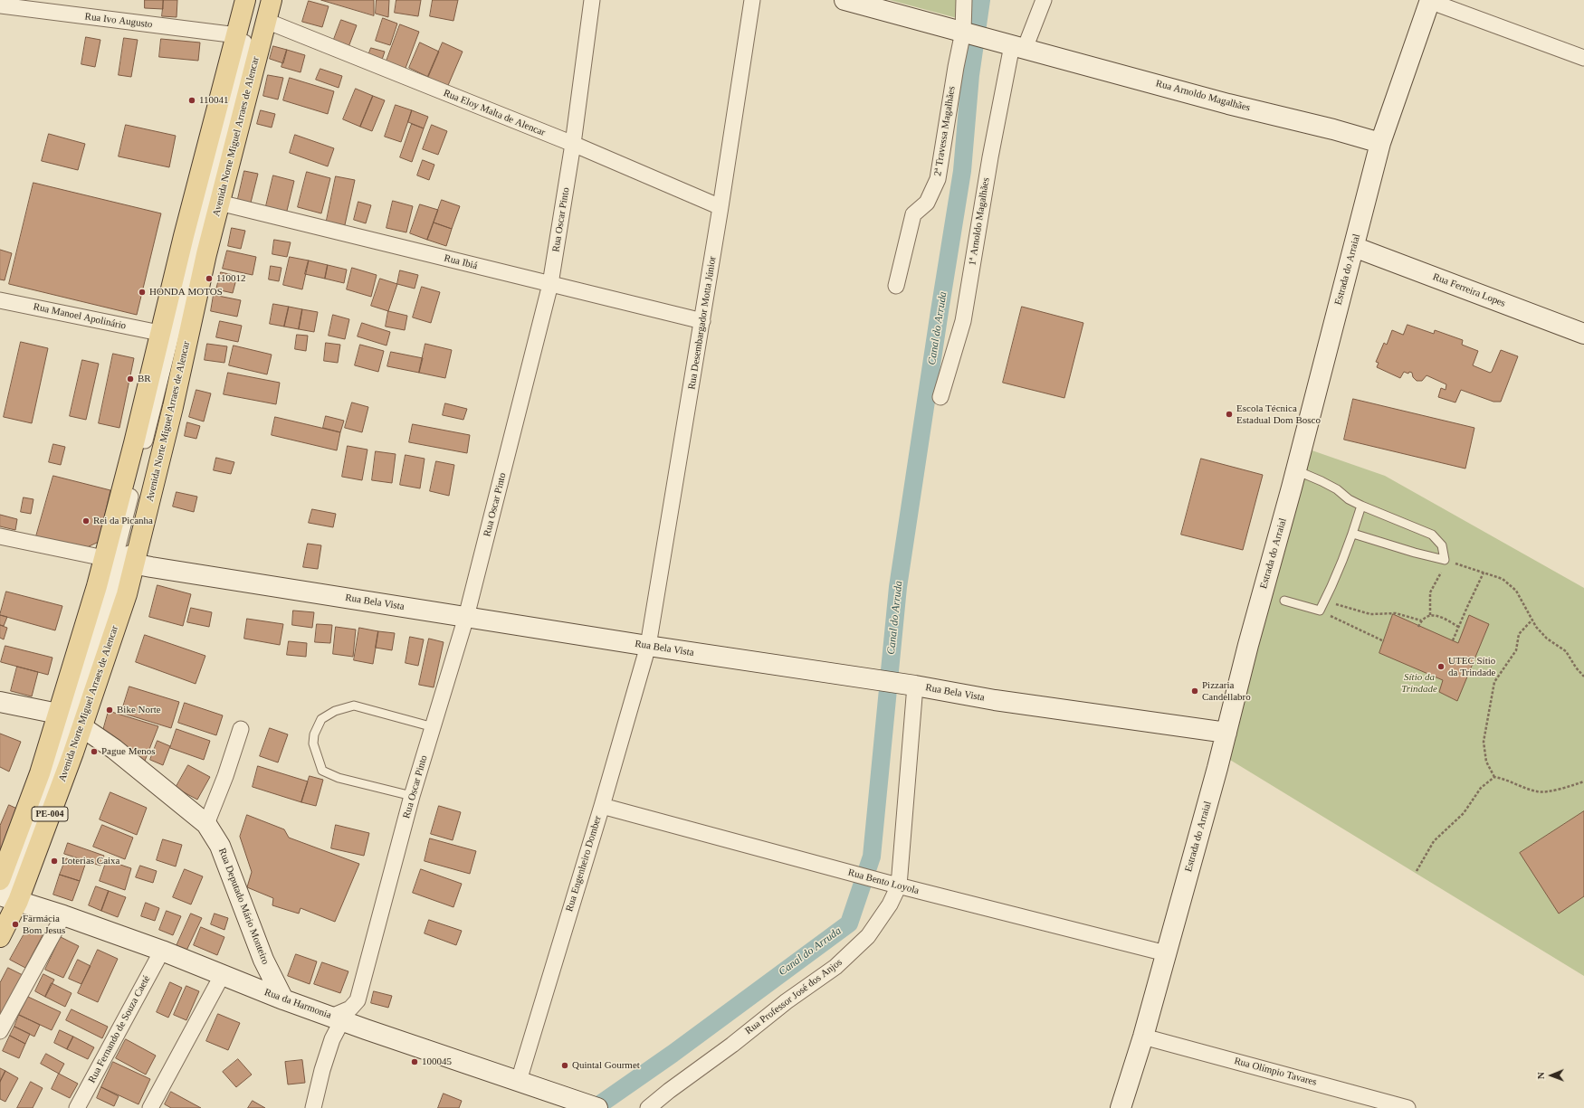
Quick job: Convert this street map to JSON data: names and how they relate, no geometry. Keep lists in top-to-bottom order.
{
  "streets": {
    "main road": [
      "Rua Arnoldo Magalhães",
      "Avenida Norte Miguel Arraes de Alencar",
      "Estrada do Arraial",
      "Rua Ferreira Lopes",
      "Rua Bela Vista",
      "PE-004",
      "Rua Deputado Mário Monteiro",
      "Rua da Harmonia"
    ],
    "street": [
      "Rua Ivo Augusto",
      "Rua Eloy Malta de Alencar",
      "2ª Travessa Magalhães",
      "Rua Oscar Pinto",
      "1ª Arnoldo Magalhães",
      "Rua Ibiá",
      "Rua Manoel Apolinário",
      "Rua Desembargador Motta Júnior",
      "Rua Engenheiro Domber",
      "Rua Bento Loyola",
      "Rua Professor José dos Anjos",
      "Rua Fernando de Souza Caeté",
      "Rua Olímpio Tavares"
    ]
  },
  "crossings": [
    ["Rua Ivo Augusto", "Avenida Norte Miguel Arraes de Alencar"],
    ["Rua Arnoldo Magalhães", "2ª Travessa Magalhães"],
    ["Rua Arnoldo Magalhães", "1ª Arnoldo Magalhães"],
    ["Rua Arnoldo Magalhães", "Estrada do Arraial"],
    ["Rua Eloy Malta de Alencar", "Avenida Norte Miguel Arraes de Alencar"],
    ["Rua Eloy Malta de Alencar", "Rua Oscar Pinto"],
    ["Rua Eloy Malta de Alencar", "Rua Desembargador Motta Júnior"],
    ["Avenida Norte Miguel Arraes de Alencar", "Rua Ibiá"],
    ["Avenida Norte Miguel Arraes de Alencar", "Rua Manoel Apolinário"],
    ["Avenida Norte Miguel Arraes de Alencar", "Rua Bela Vista"],
    ["Avenida Norte Miguel Arraes de Alencar", "Rua Deputado Mário Monteiro"],
    ["Avenida Norte Miguel Arraes de Alencar", "Rua da Harmonia"],
    ["Rua Oscar Pinto", "Rua Ibiá"],
    ["Rua Oscar Pinto", "Rua Bela Vista"],
    ["Rua Oscar Pinto", "Rua da Harmonia"],
    ["Rua Ibiá", "Rua Desembargador Motta Júnior"],
    ["Estrada do Arraial", "Rua Ferreira Lopes"],
    ["Estrada do Arraial", "Rua Bela Vista"],
    ["Estrada do Arraial", "Rua Bento Loyola"],
    ["Estrada do Arraial", "Rua Olímpio Tavares"],
    ["Rua Desembargador Motta Júnior", "Rua Bela Vista"],
    ["Rua Desembargador Motta Júnior", "Rua Engenheiro Domber"],
    ["Rua Bela Vista", "Rua Engenheiro Domber"],
    ["Rua Bela Vista", "Rua Professor José dos Anjos"],
    ["Rua Engenheiro Domber", "Rua Bento Loyola"],
    ["Rua Engenheiro Domber", "Rua da Harmonia"],
    ["Rua Bento Loyola", "Rua Professor José dos Anjos"],
    ["Rua Deputado Mário Monteiro", "Rua da Harmonia"],
    ["Rua da Harmonia", "Rua Fernando de Souza Caeté"]
  ],
  "water": ["Canal do Arruda"],
  "parks": ["Sítio da Trindade"],
  "places": [
    "110041",
    "110012",
    "HONDA MOTOS",
    "BR",
    "Escola Técnica Estadual Dom Bosco",
    "Rei da Picanha",
    "UTEC Sítio da Trindade",
    "Pizzaria Candellabro",
    "Bike Norte",
    "Pague Menos",
    "Loterias Caixa",
    "Farmácia Bom Jesus",
    "100045",
    "Quintal Gourmet"
  ],
  "north": "left"
}
